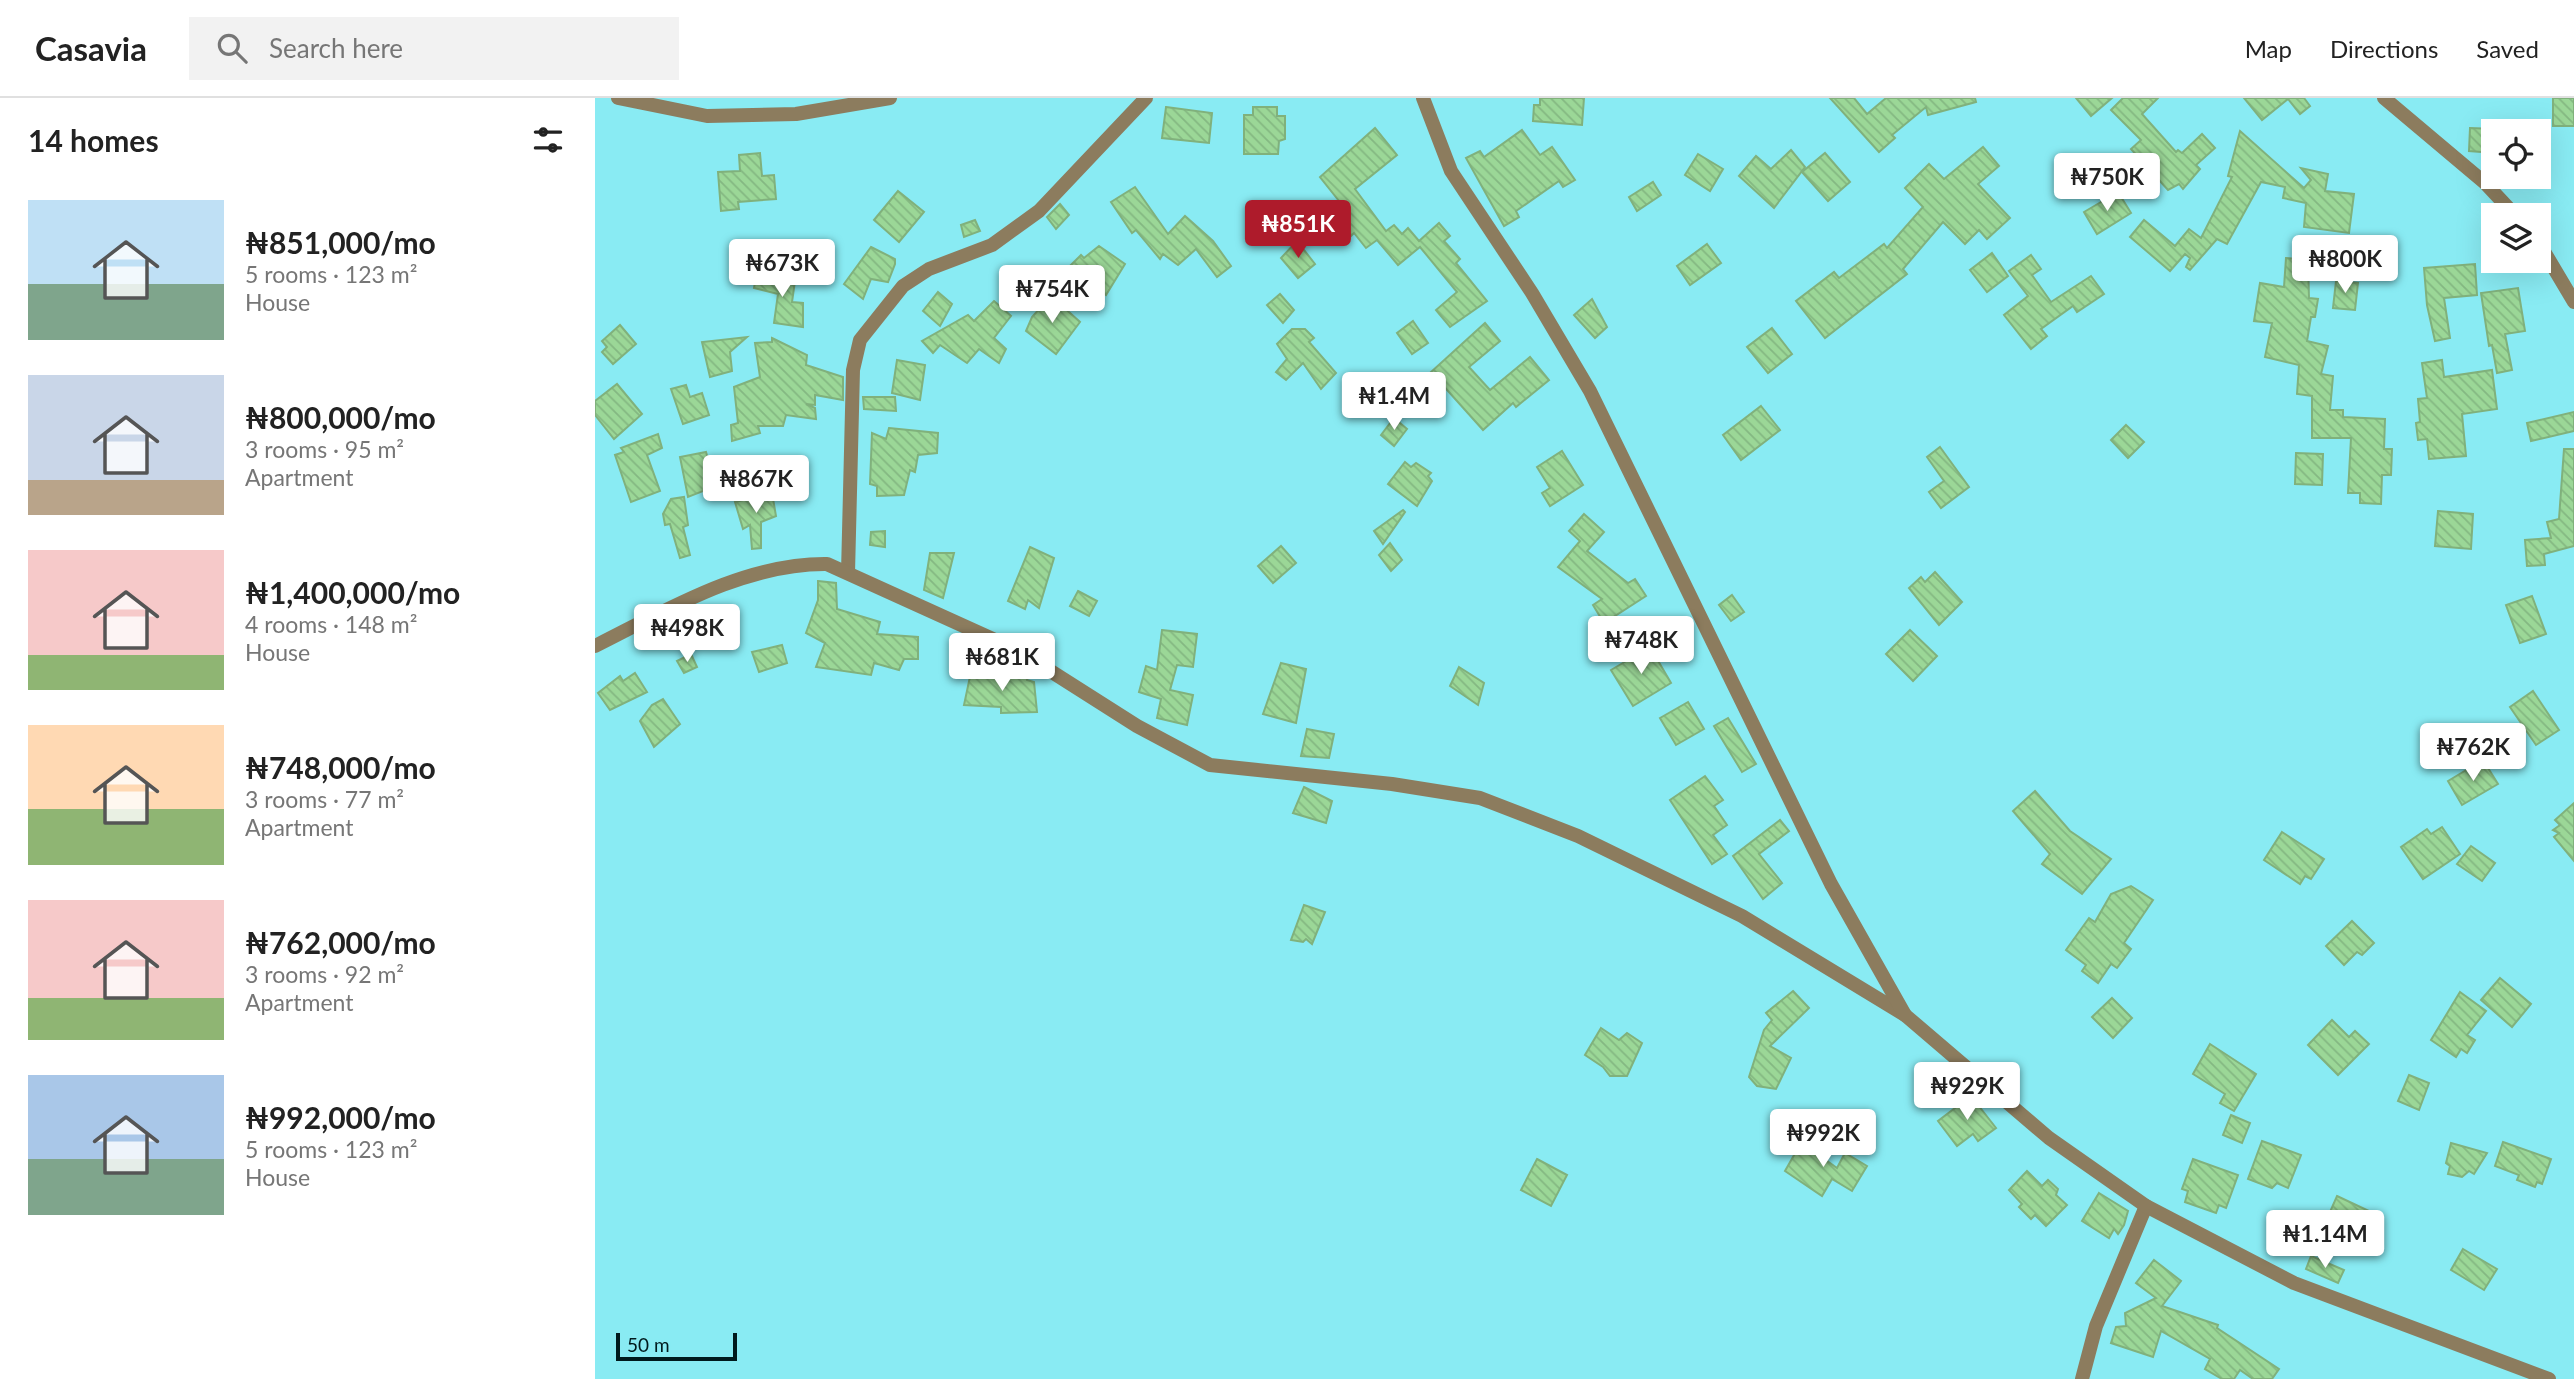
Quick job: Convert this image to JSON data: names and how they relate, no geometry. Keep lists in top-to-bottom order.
{
  "scale_bar": "50 m",
  "page": {
    "header": "Casavia",
    "search": "Search here",
    "nav": ["Map", "Directions", "Saved"],
    "heading": "14 homes",
    "price": [
      "₦750K",
      "₦851K",
      "₦800K",
      "₦673K",
      "₦754K",
      "₦1.4M",
      "₦867K",
      "₦498K",
      "₦748K",
      "₦681K",
      "₦762K",
      "₦929K",
      "₦992K",
      "₦1.14M"
    ],
    "list": [
      {
        "name": "₦851,000/mo",
        "note": "5 rooms · 123 m² · House"
      },
      {
        "name": "₦800,000/mo",
        "note": "3 rooms · 95 m² · Apartment"
      },
      {
        "name": "₦1,400,000/mo",
        "note": "4 rooms · 148 m² · House"
      },
      {
        "name": "₦748,000/mo",
        "note": "3 rooms · 77 m² · Apartment"
      },
      {
        "name": "₦762,000/mo",
        "note": "3 rooms · 92 m² · Apartment"
      },
      {
        "name": "₦992,000/mo",
        "note": "5 rooms · 123 m² · House"
      }
    ],
    "scale": "50 m"
  }
}
